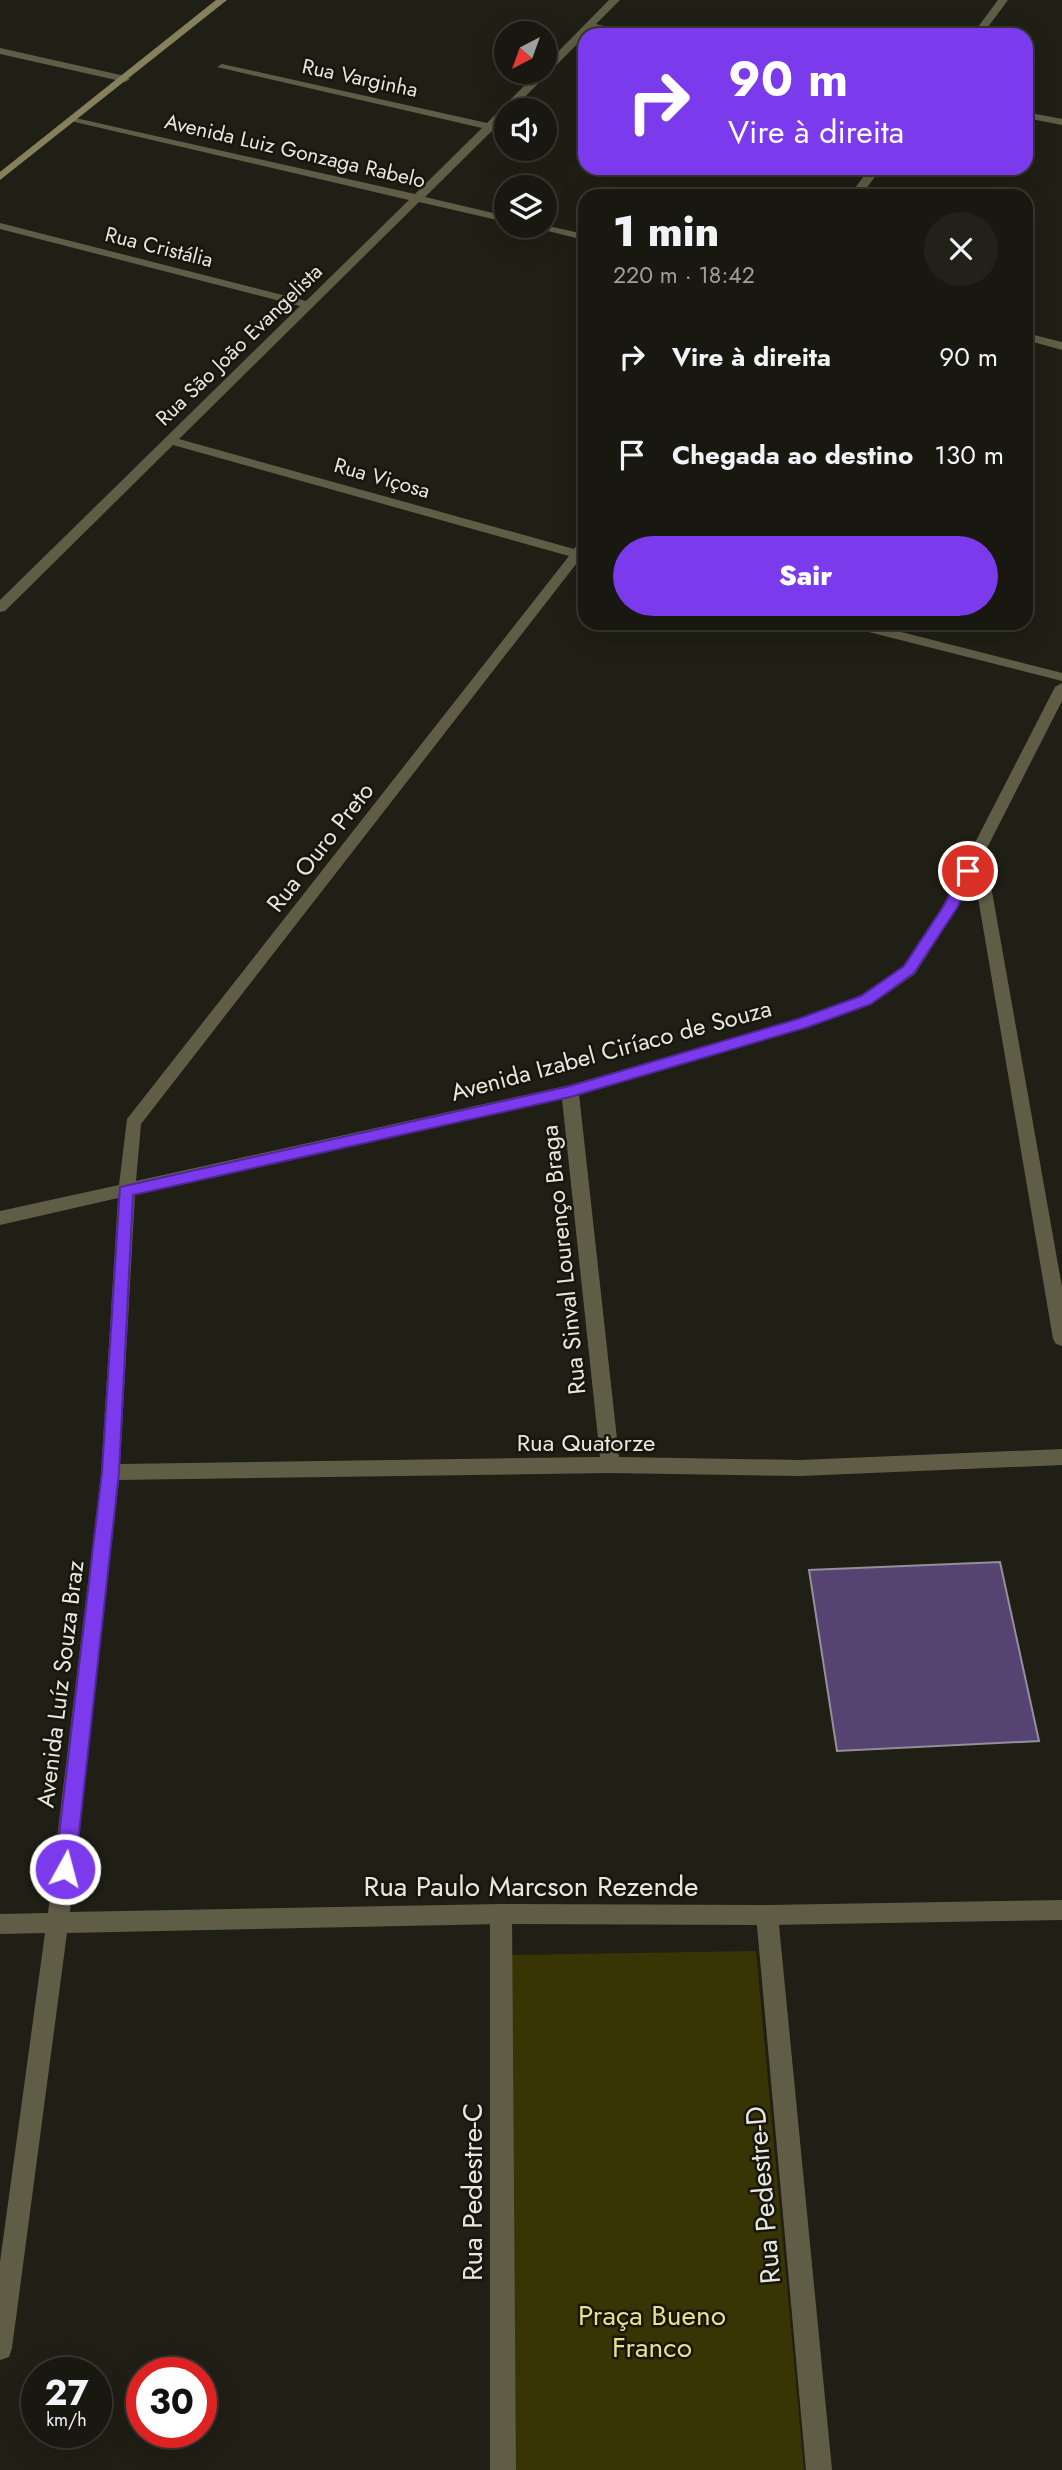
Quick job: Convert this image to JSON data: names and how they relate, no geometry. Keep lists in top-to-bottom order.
{
  "streets": {
    "street": [
      "Rua Varginha",
      "Avenida Luiz Gonzaga Rabelo",
      "Rua Cristália",
      "Rua São João Evangelista",
      "Rua Viçosa",
      "Rua Ouro Preto",
      "Avenida Izabel Ciríaco de Souza",
      "Rua Sinval Lourenço Braga",
      "Rua Quatorze",
      "Avenida Luíz Souza Braz",
      "Rua Paulo Marcson Rezende",
      "Rua Pedestre-C",
      "Rua Pedestre-D"
    ]
  },
  "crossings": [
    ["Rua Varginha", "Rua São João Evangelista"],
    ["Avenida Luiz Gonzaga Rabelo", "Rua São João Evangelista"],
    ["Rua Cristália", "Rua São João Evangelista"],
    ["Rua São João Evangelista", "Rua Viçosa"],
    ["Rua Ouro Preto", "Avenida Izabel Ciríaco de Souza"],
    ["Rua Ouro Preto", "Avenida Luíz Souza Braz"],
    ["Avenida Izabel Ciríaco de Souza", "Rua Sinval Lourenço Braga"],
    ["Avenida Izabel Ciríaco de Souza", "Avenida Luíz Souza Braz"],
    ["Rua Sinval Lourenço Braga", "Rua Quatorze"],
    ["Rua Quatorze", "Avenida Luíz Souza Braz"],
    ["Avenida Luíz Souza Braz", "Rua Paulo Marcson Rezende"],
    ["Rua Paulo Marcson Rezende", "Rua Pedestre-C"],
    ["Rua Paulo Marcson Rezende", "Rua Pedestre-D"]
  ],
  "parks": ["Praça Bueno Franco"],
  "north": "bottom left",
  "page": {
    "turn": ["90 m", "Vire à direita"],
    "heading": ["1 min", "220 m · 18:42"],
    "list": [
      {
        "name": "Vire à direita",
        "value": "90 m"
      },
      {
        "name": "Chegada ao destino",
        "value": "130 m"
      }
    ],
    "buttons": "Sair",
    "speed": "27 km/h",
    "limit": "30"
  }
}
